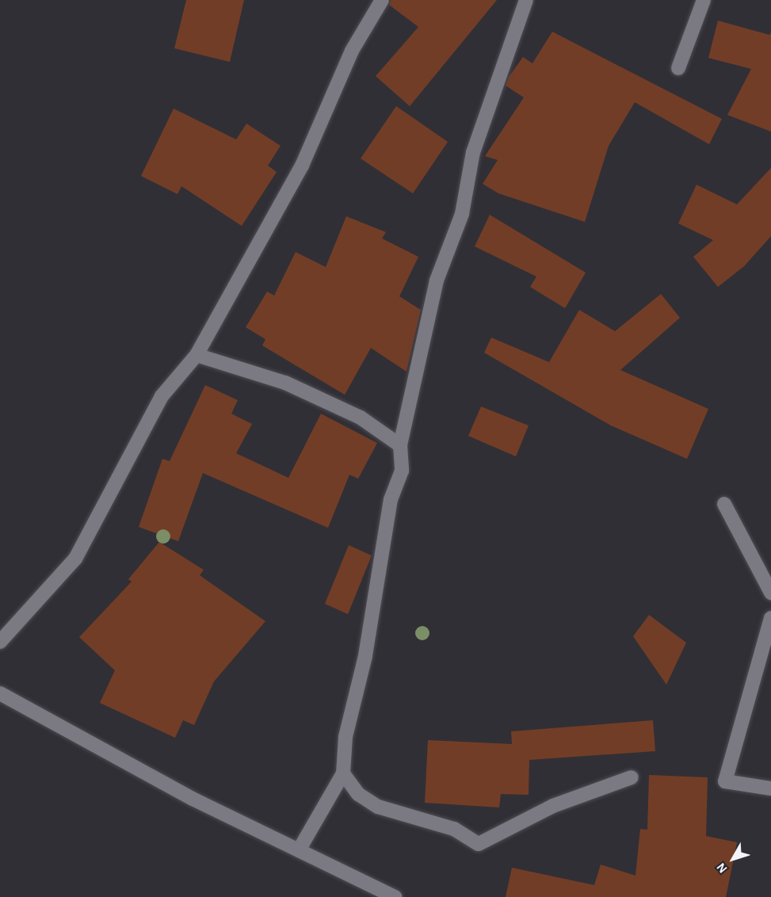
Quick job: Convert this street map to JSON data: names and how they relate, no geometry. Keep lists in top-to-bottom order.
{
  "north": "bottom left"
}
